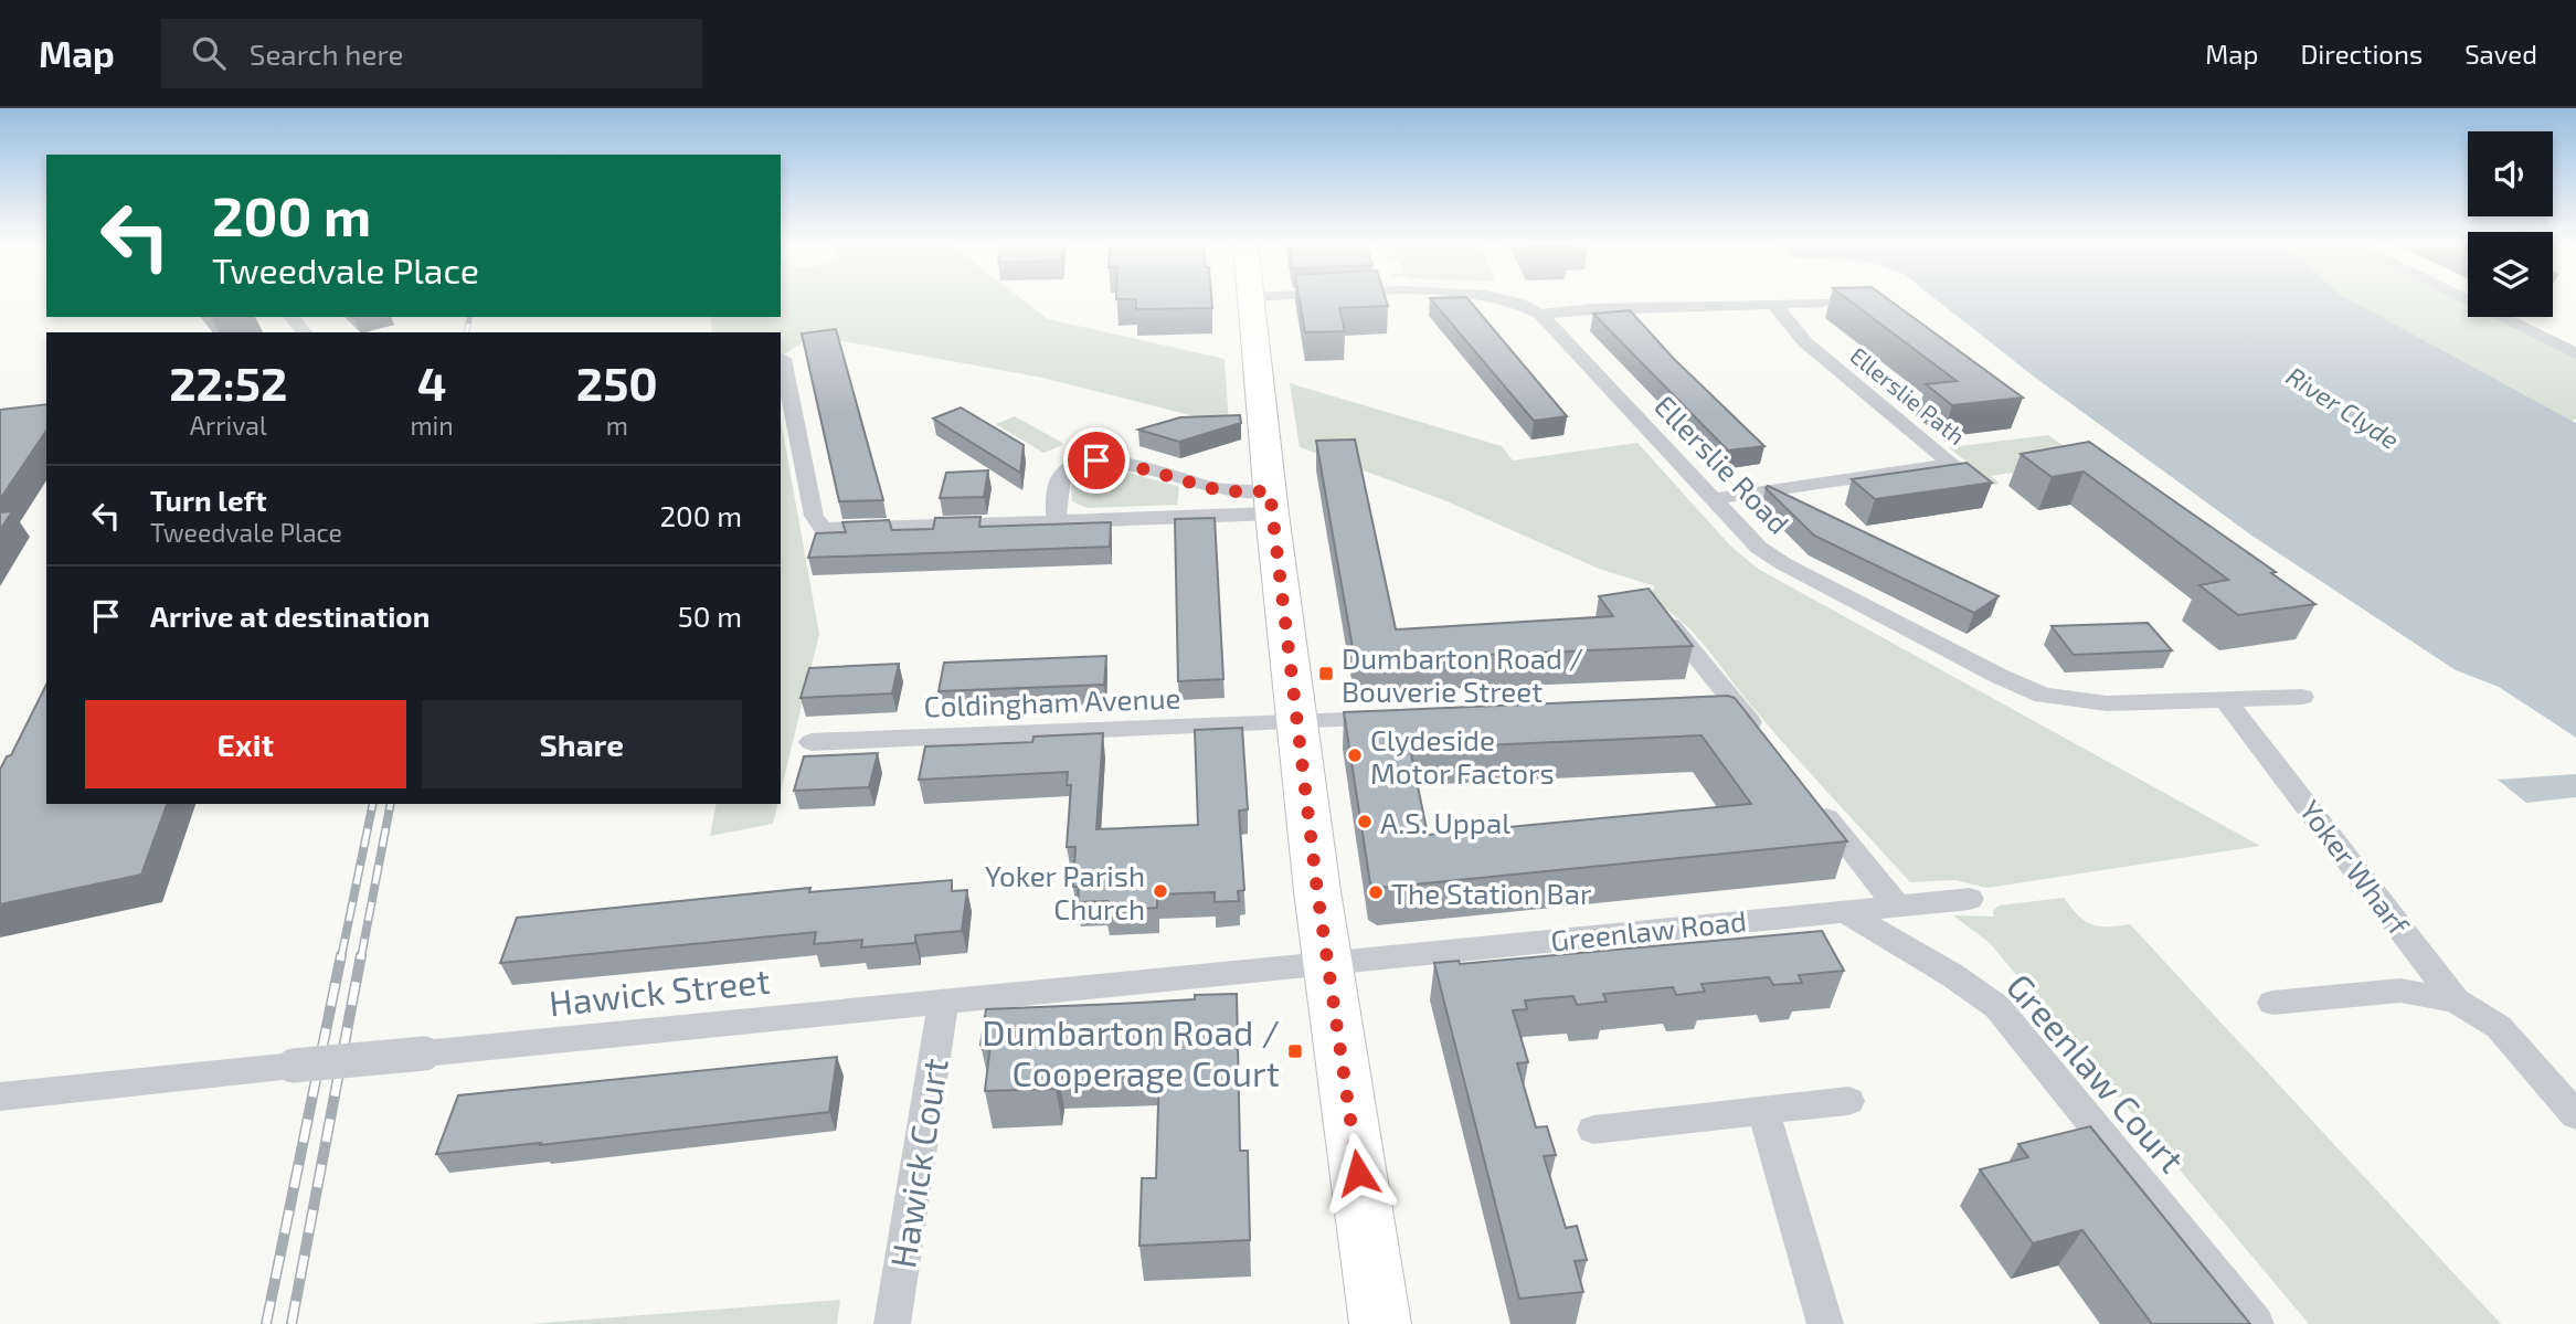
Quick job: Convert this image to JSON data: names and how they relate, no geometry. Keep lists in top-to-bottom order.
{
  "streets": {
    "street": [
      "Ellerslie Path",
      "Ellerslie Road",
      "Coldingham Avenue",
      "Yoker Wharf",
      "Greenlaw Road",
      "Hawick Street",
      "Greenlaw Court",
      "Hawick Court"
    ]
  },
  "crossings": [
    ["Ellerslie Road", "Yoker Wharf"],
    ["Greenlaw Road", "Hawick Street"],
    ["Greenlaw Road", "Greenlaw Court"],
    ["Hawick Street", "Hawick Court"]
  ],
  "water": ["River Clyde"],
  "places": {
    "transit": ["Dumbarton Road / Bouverie Street", "Dumbarton Road / Cooperage Court"],
    "other": [
      "Clydeside Motor Factors",
      "A.S. Uppal",
      "Yoker Parish Church",
      "The Station Bar"
    ]
  },
  "page": {
    "header": "Map",
    "search": "Search here",
    "nav": ["Map", "Directions", "Saved"],
    "turn": ["200 m", "Tweedvale Place"],
    "eta": [
      "22:52",
      "Arrival",
      "4",
      "min",
      "250",
      "m"
    ],
    "list": [
      {
        "name": "Turn left",
        "note": "Tweedvale Place",
        "value": "200 m"
      },
      {
        "name": "Arrive at destination",
        "value": "50 m"
      }
    ],
    "buttons": ["Exit", "Share"]
  }
}
